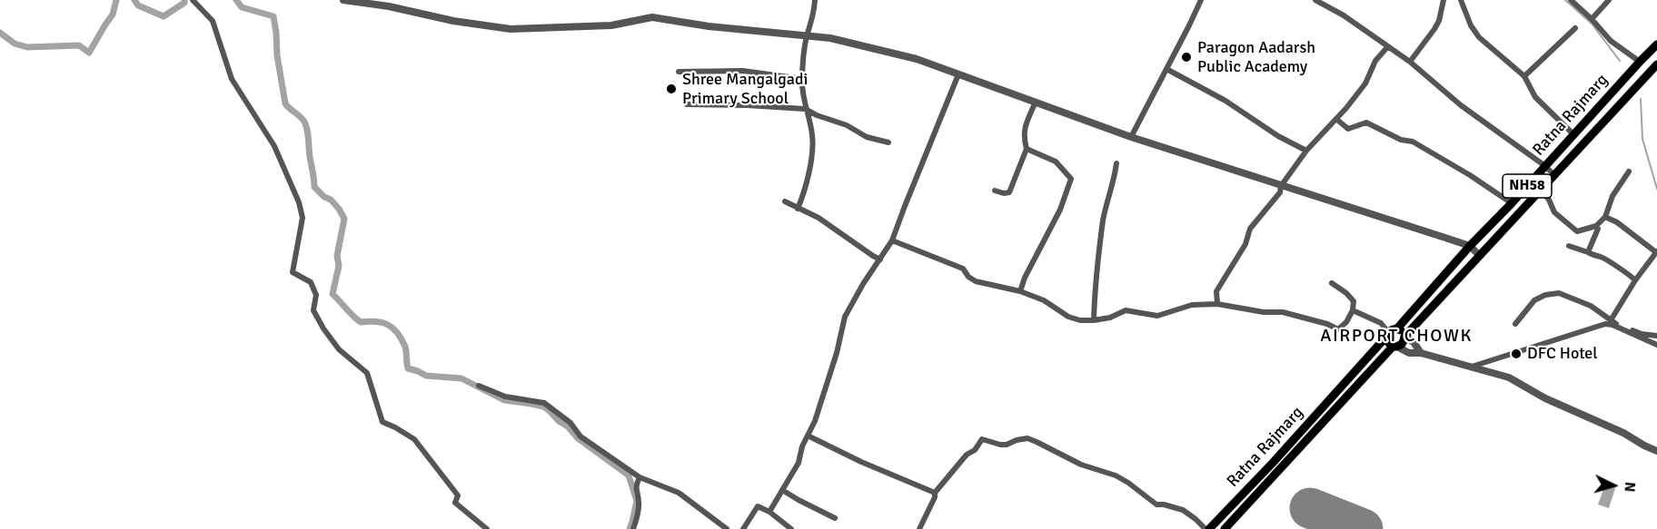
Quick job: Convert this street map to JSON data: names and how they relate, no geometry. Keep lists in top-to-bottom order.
{
  "streets": {
    "main road": ["Ratna Rajmarg", "NH58"]
  },
  "districts": ["AIRPORT CHOWK"],
  "places": ["Paragon Aadarsh Public Academy", "Shree Mangalgadi Primary School", "DFC Hotel"],
  "north": "right"
}
